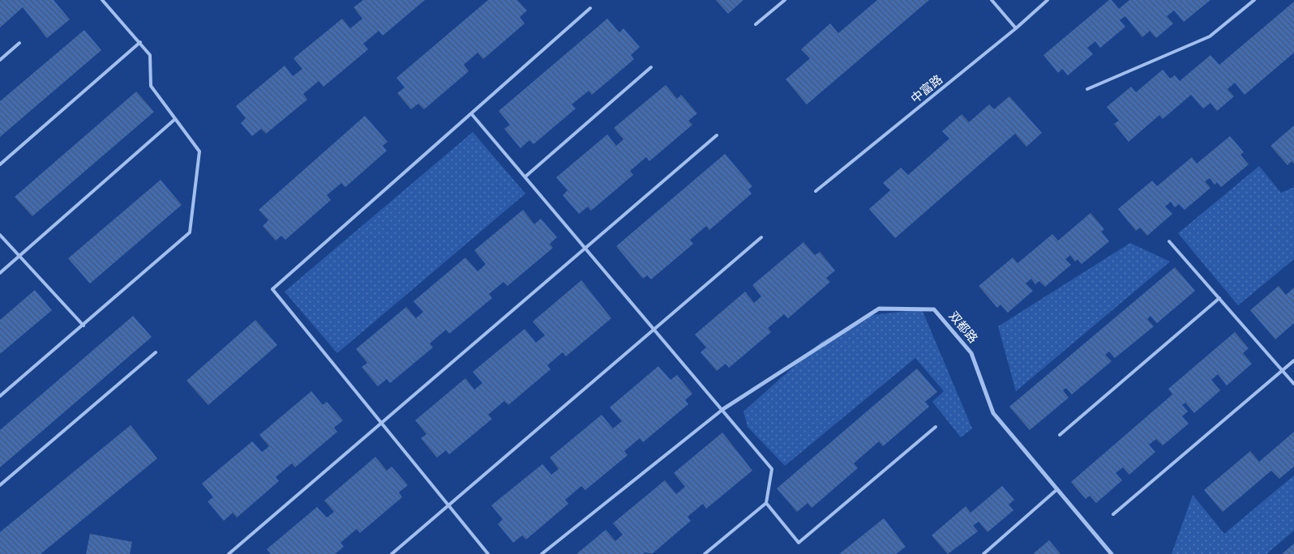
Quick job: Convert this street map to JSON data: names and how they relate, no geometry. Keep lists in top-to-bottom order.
{
  "streets": {
    "street": ["双都路"],
    "lane": ["中富路"]
  }
}
